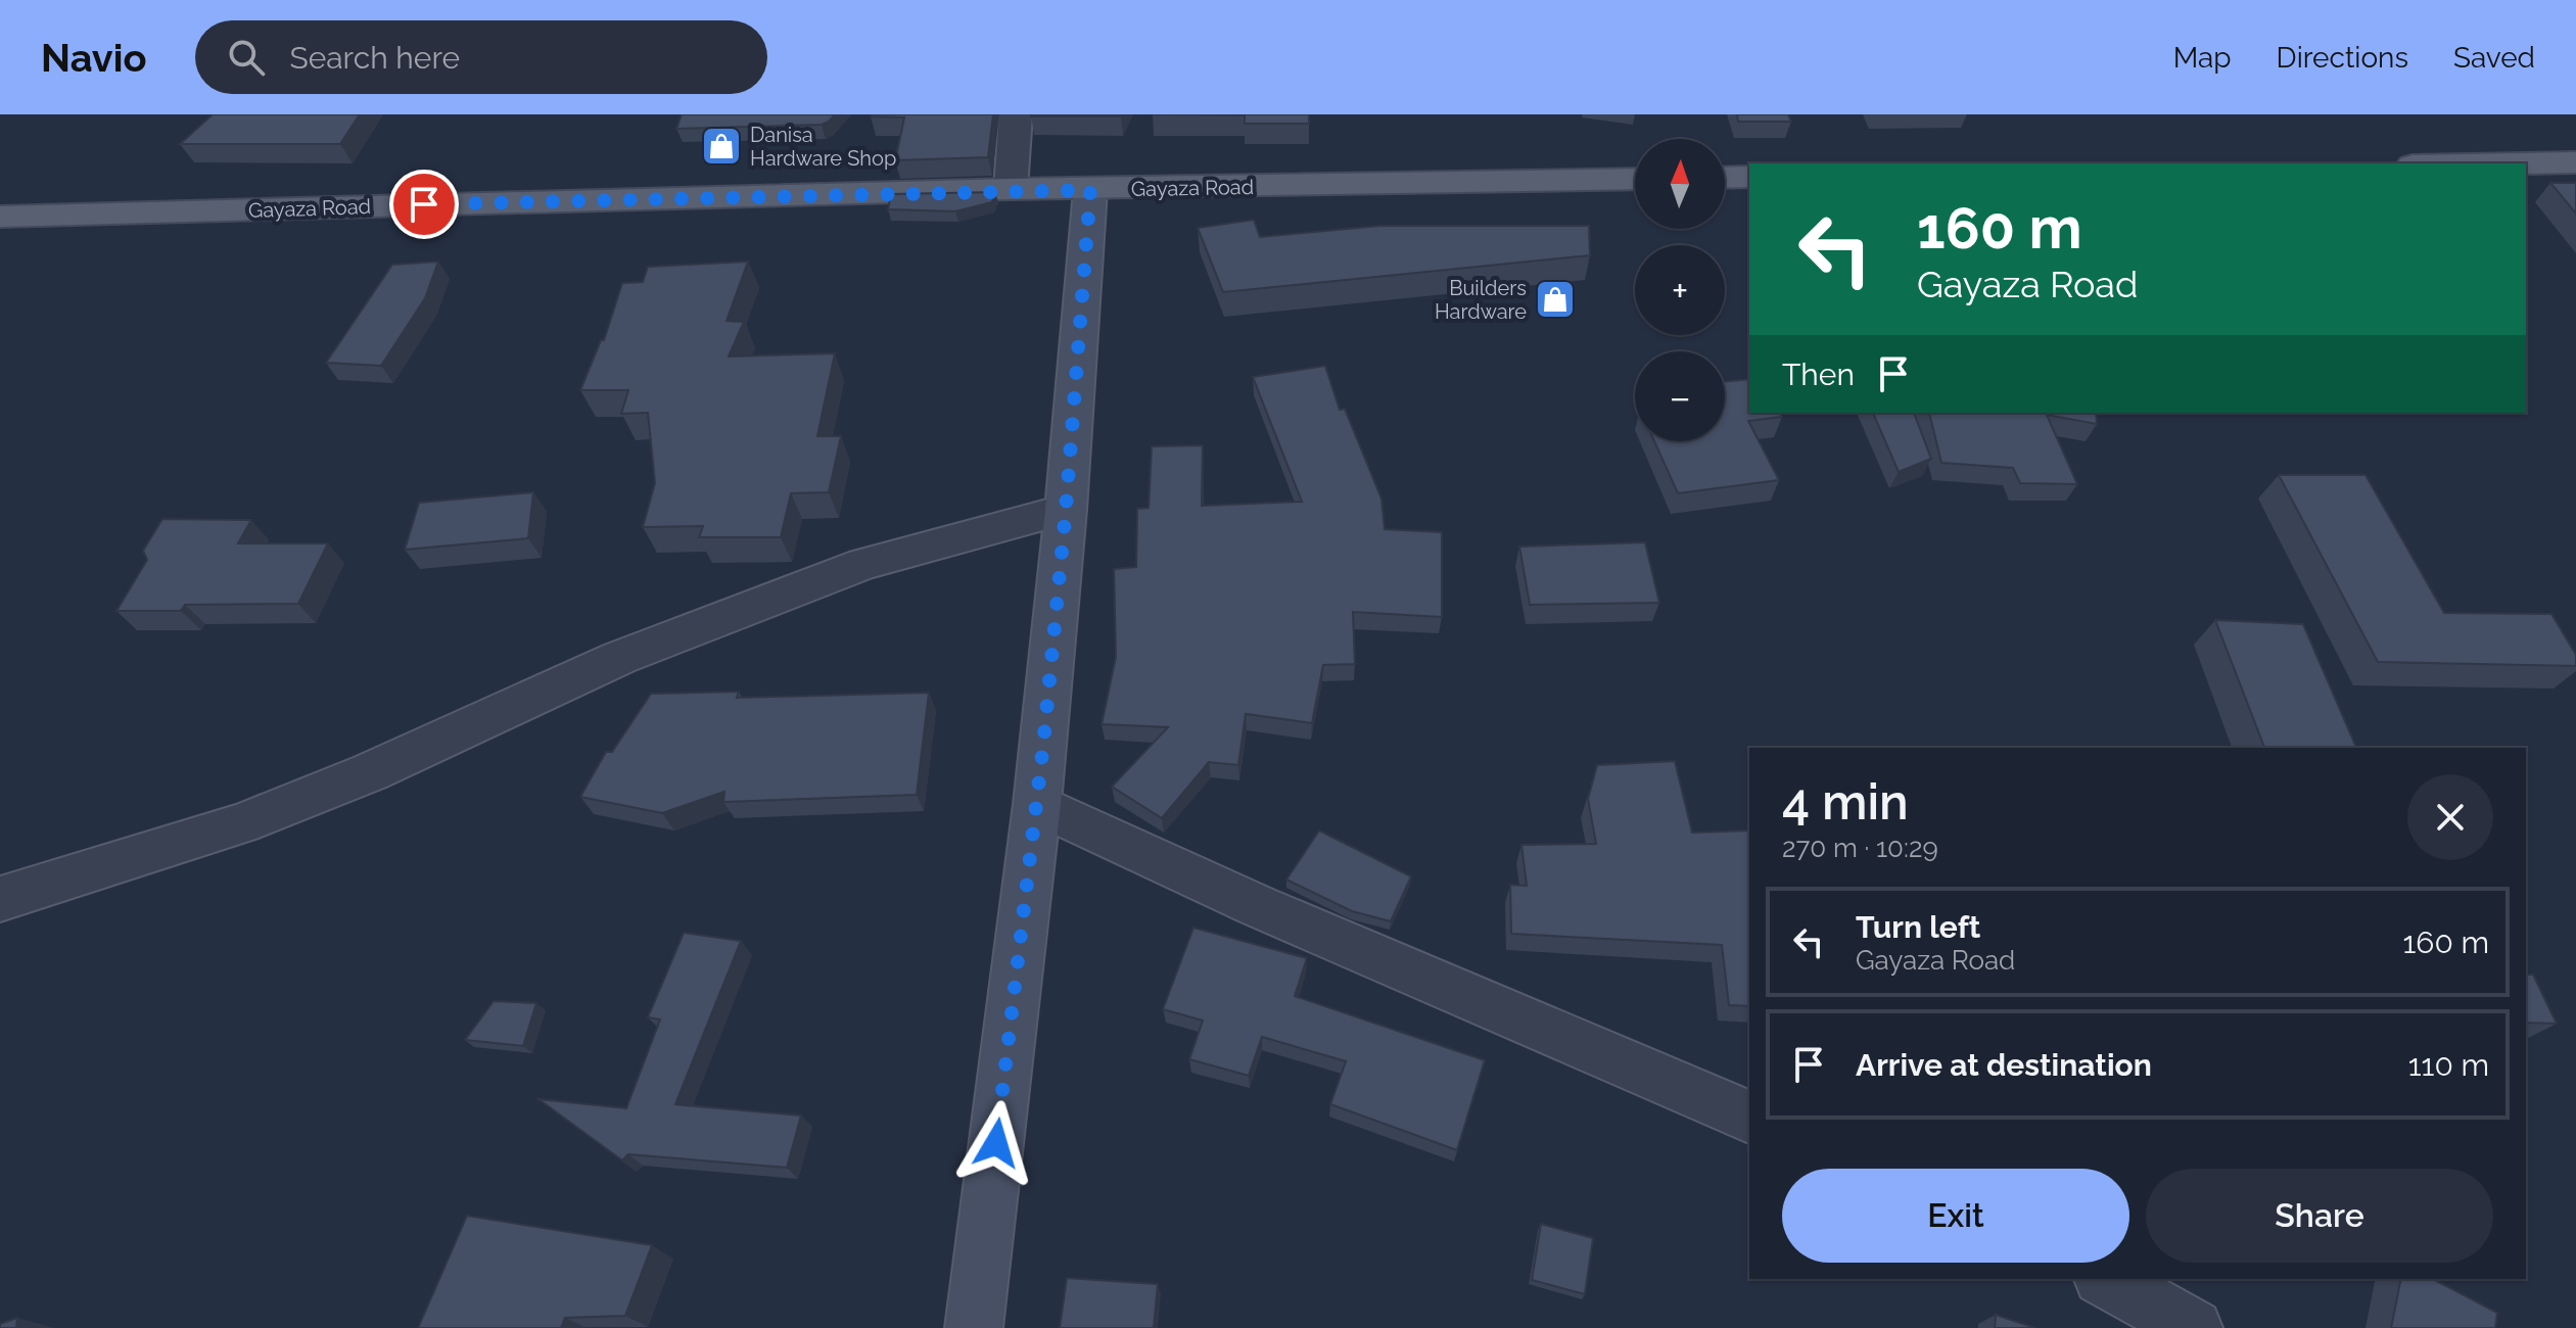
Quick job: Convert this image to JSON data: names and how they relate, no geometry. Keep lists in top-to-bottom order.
{
  "streets": {
    "main road": ["Gayaza Road"]
  },
  "places": {
    "shop": ["Danisa Hardware Shop", "Builders Hardware"]
  },
  "north": "top",
  "page": {
    "header": "Navio",
    "search": "Search here",
    "nav": ["Map", "Directions", "Saved"],
    "map_buttons": ["+", "−"],
    "turn": ["160 m", "Gayaza Road"],
    "then": "Then",
    "heading": ["4 min", "270 m · 10:29"],
    "list": [
      {
        "name": "Turn left",
        "note": "Gayaza Road",
        "value": "160 m"
      },
      {
        "name": "Arrive at destination",
        "value": "110 m"
      }
    ],
    "buttons": ["Exit", "Share"]
  }
}
